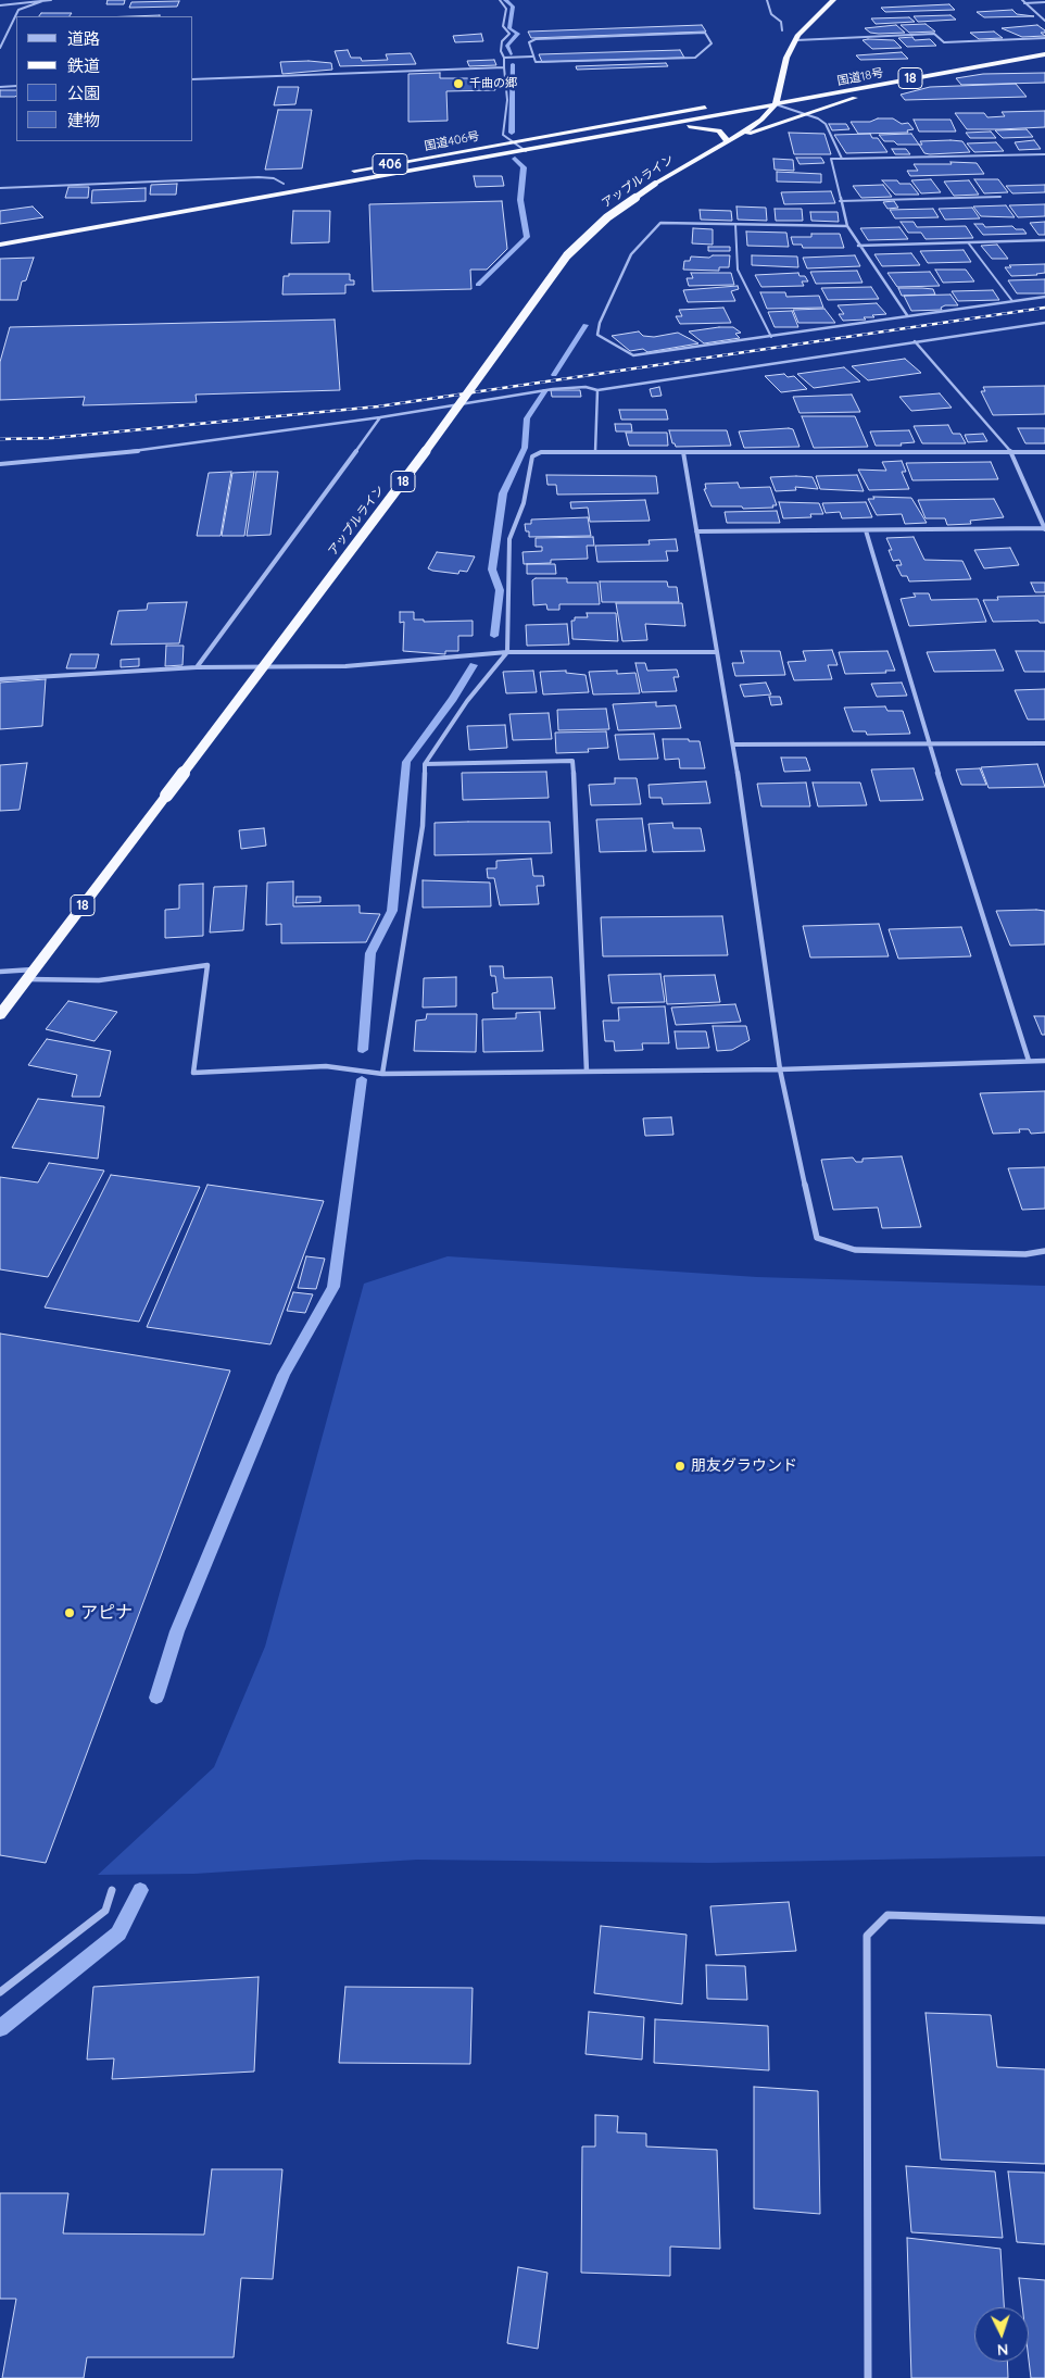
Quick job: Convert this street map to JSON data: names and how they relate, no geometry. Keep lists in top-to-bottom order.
{
  "streets": {
    "highway": [
      "国道18号",
      "18",
      "国道406号",
      "406",
      "アップルライン"
    ]
  },
  "crossings": [
    ["国道18号", "国道406号"],
    ["国道18号", "アップルライン"],
    ["18", "アップルライン"],
    ["国道406号", "アップルライン"]
  ],
  "places": ["千曲の郷", "朋友グラウンド", "アピナ"],
  "legend": [
    "道路",
    "鉄道",
    "公園",
    "建物"
  ],
  "north": "bottom"
}
